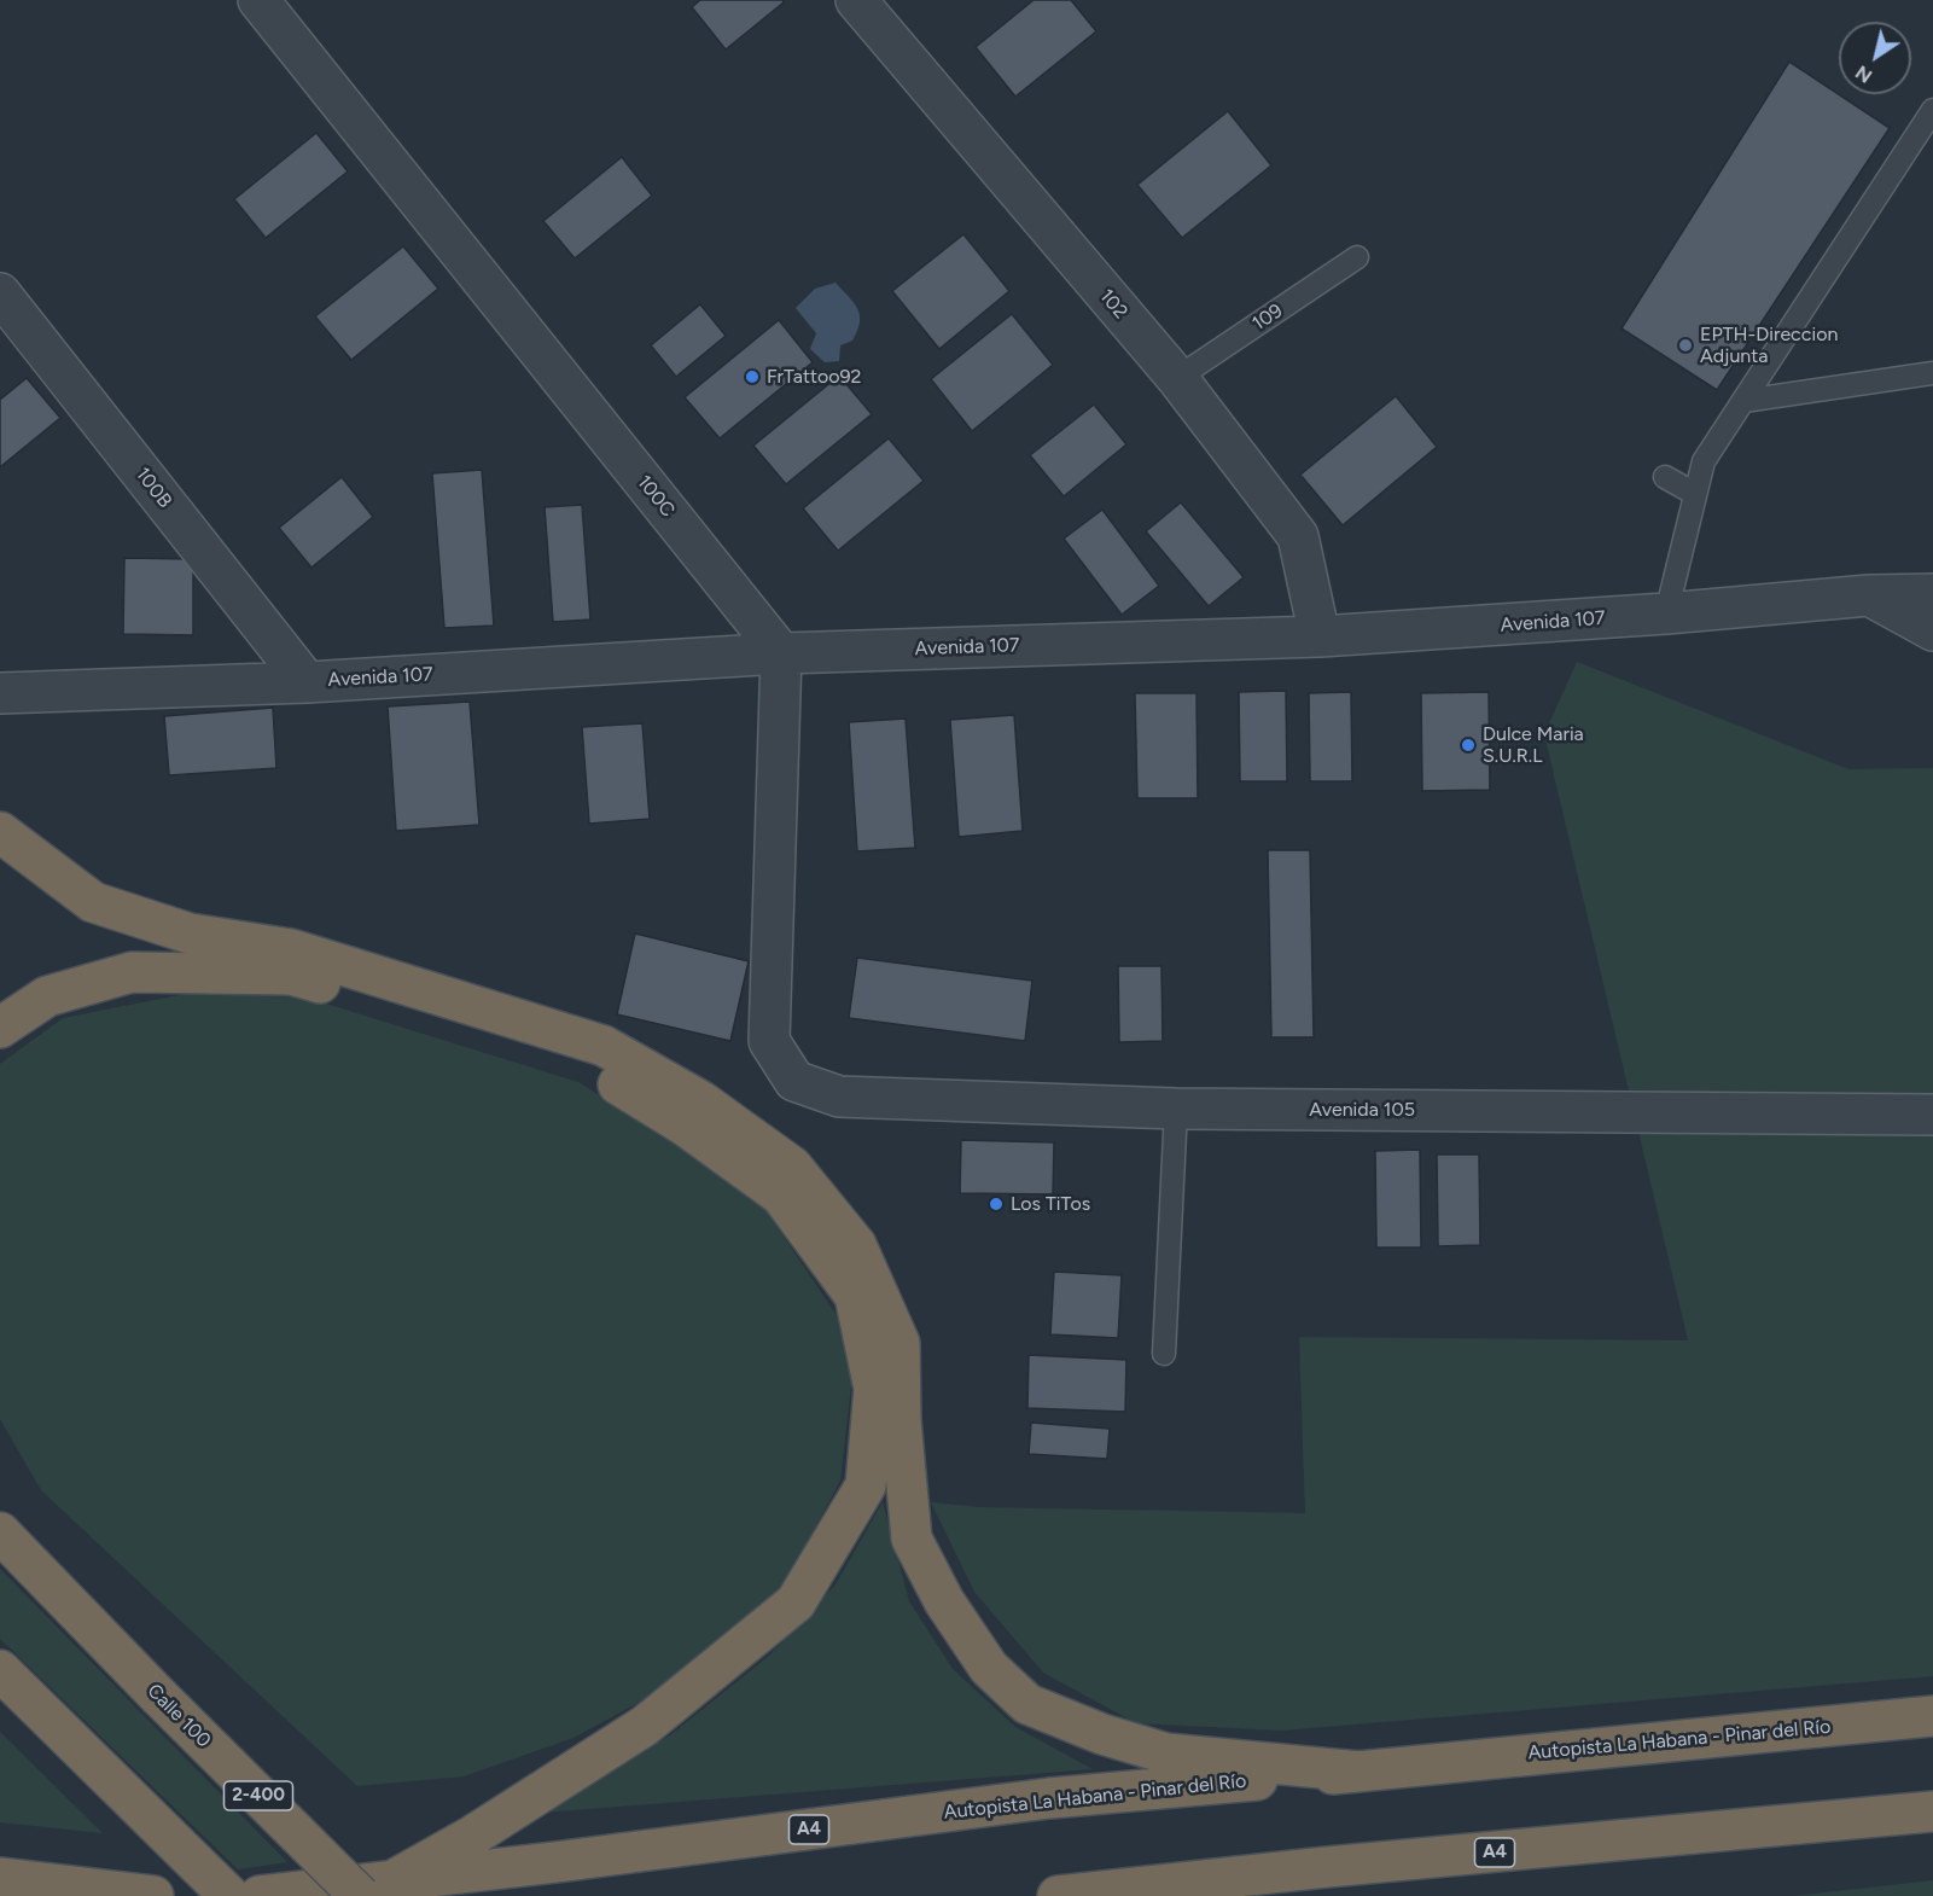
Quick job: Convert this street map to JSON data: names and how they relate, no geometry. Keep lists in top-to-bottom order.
{
  "streets": {
    "highway": [
      "Calle 100",
      "Autopista La Habana - Pinar del Río",
      "2-400",
      "A4"
    ],
    "street": [
      "102",
      "100B",
      "100C",
      "Avenida 107",
      "Avenida 105"
    ],
    "lane": ["109"]
  },
  "crossings": [
    ["102", "109"],
    ["102", "Avenida 107"],
    ["100B", "Avenida 107"],
    ["100C", "Avenida 107"],
    ["100C", "Avenida 105"],
    ["Avenida 107", "Avenida 105"],
    ["Calle 100", "Autopista La Habana - Pinar del Río"]
  ],
  "places": [
    "EPTH-Direccion Adjunta",
    "FrTattoo92",
    "Dulce Maria S.U.R.L",
    "Los TiTos"
  ],
  "north": "bottom left"
}
